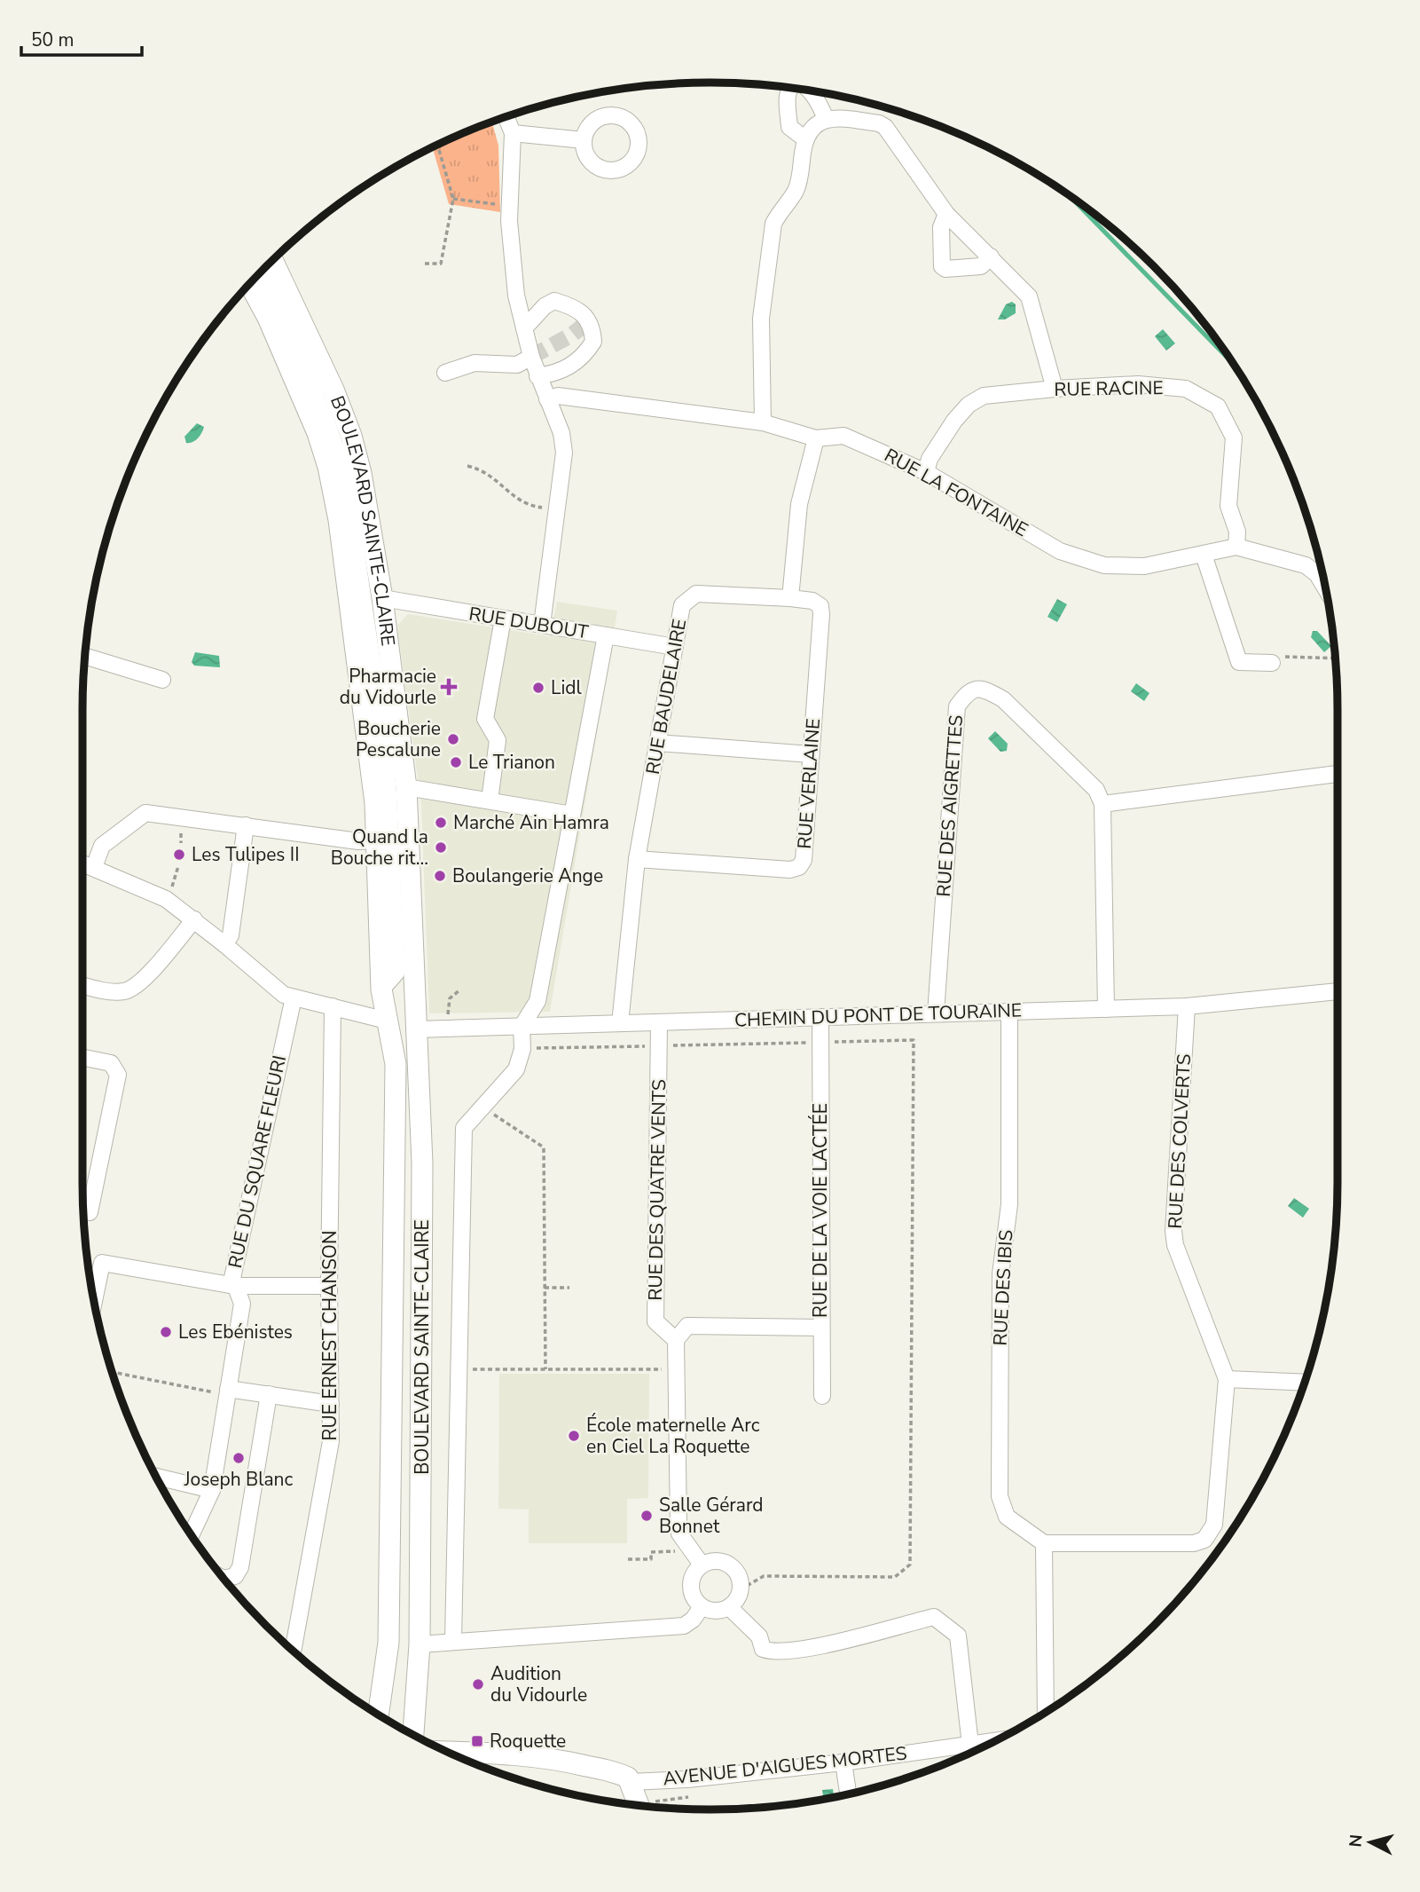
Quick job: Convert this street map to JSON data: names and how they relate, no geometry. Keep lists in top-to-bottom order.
{
  "streets": {
    "main road": ["BOULEVARD SAINTE-CLAIRE"],
    "street": [
      "RUE RACINE",
      "RUE LA FONTAINE",
      "RUE DUBOUT",
      "RUE BAUDELAIRE",
      "RUE VERLAINE",
      "RUE DES AIGRETTES",
      "CHEMIN DU PONT DE TOURAINE",
      "RUE DES COLVERTS",
      "RUE DU SQUARE FLEURI",
      "RUE DES QUATRE VENTS",
      "RUE DE LA VOIE LACTÉE",
      "RUE DES IBIS",
      "RUE ERNEST CHANSON",
      "AVENUE D'AIGUES MORTES"
    ]
  },
  "crossings": [
    ["RUE RACINE", "RUE LA FONTAINE"],
    ["BOULEVARD SAINTE-CLAIRE", "RUE DUBOUT"],
    ["BOULEVARD SAINTE-CLAIRE", "CHEMIN DU PONT DE TOURAINE"],
    ["RUE DUBOUT", "RUE BAUDELAIRE"],
    ["RUE BAUDELAIRE", "RUE VERLAINE"],
    ["RUE BAUDELAIRE", "CHEMIN DU PONT DE TOURAINE"],
    ["RUE DES AIGRETTES", "CHEMIN DU PONT DE TOURAINE"],
    ["CHEMIN DU PONT DE TOURAINE", "RUE DES COLVERTS"],
    ["CHEMIN DU PONT DE TOURAINE", "RUE DES QUATRE VENTS"],
    ["CHEMIN DU PONT DE TOURAINE", "RUE DE LA VOIE LACTÉE"],
    ["CHEMIN DU PONT DE TOURAINE", "RUE DES IBIS"],
    ["RUE DES QUATRE VENTS", "RUE DE LA VOIE LACTÉE"]
  ],
  "places": {
    "health": ["Pharmacie du Vidourle"],
    "other": [
      "Lidl",
      "Boucherie Pescalune",
      "Le Trianon",
      "Marché Ain Hamra",
      "Quand la Bouche rit...",
      "Les Tulipes II",
      "Boulangerie Ange",
      "Les Ebénistes",
      "École maternelle Arc en Ciel La Roquette",
      "Joseph Blanc",
      "Salle Gérard Bonnet",
      "Audition du Vidourle"
    ],
    "transit": ["Roquette"]
  },
  "scale_bar": "50 m",
  "north": "left"
}
